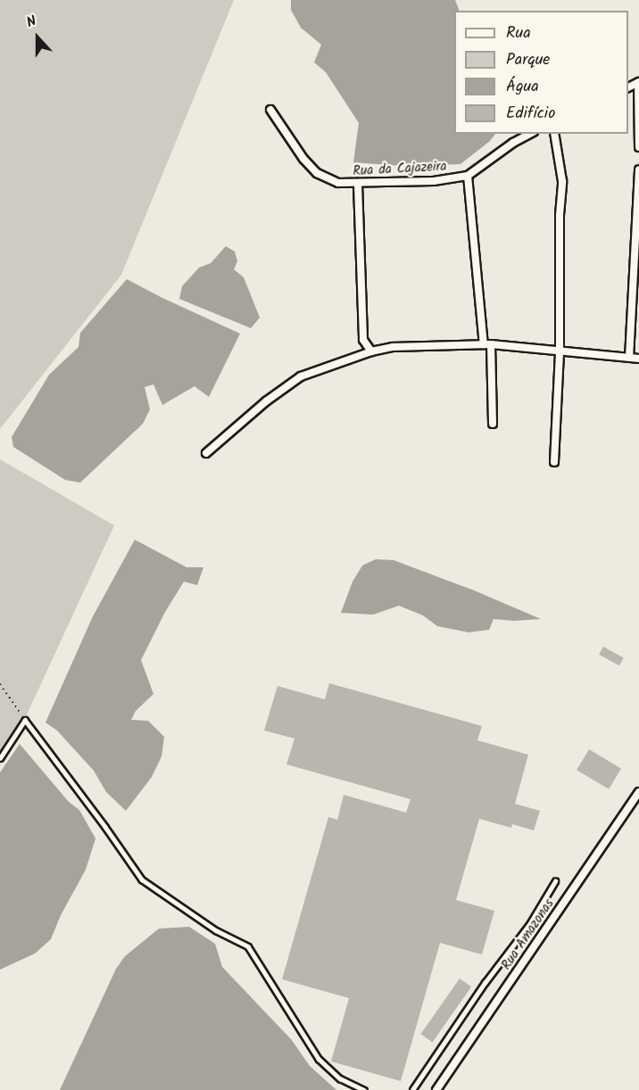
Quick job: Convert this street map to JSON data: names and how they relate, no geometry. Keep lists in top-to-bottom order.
{
  "streets": {
    "street": ["Rua da Cajazeira", "Rua Amazonas"]
  },
  "legend": [
    "Rua",
    "Parque",
    "Água",
    "Edifício"
  ],
  "north": "top"
}
